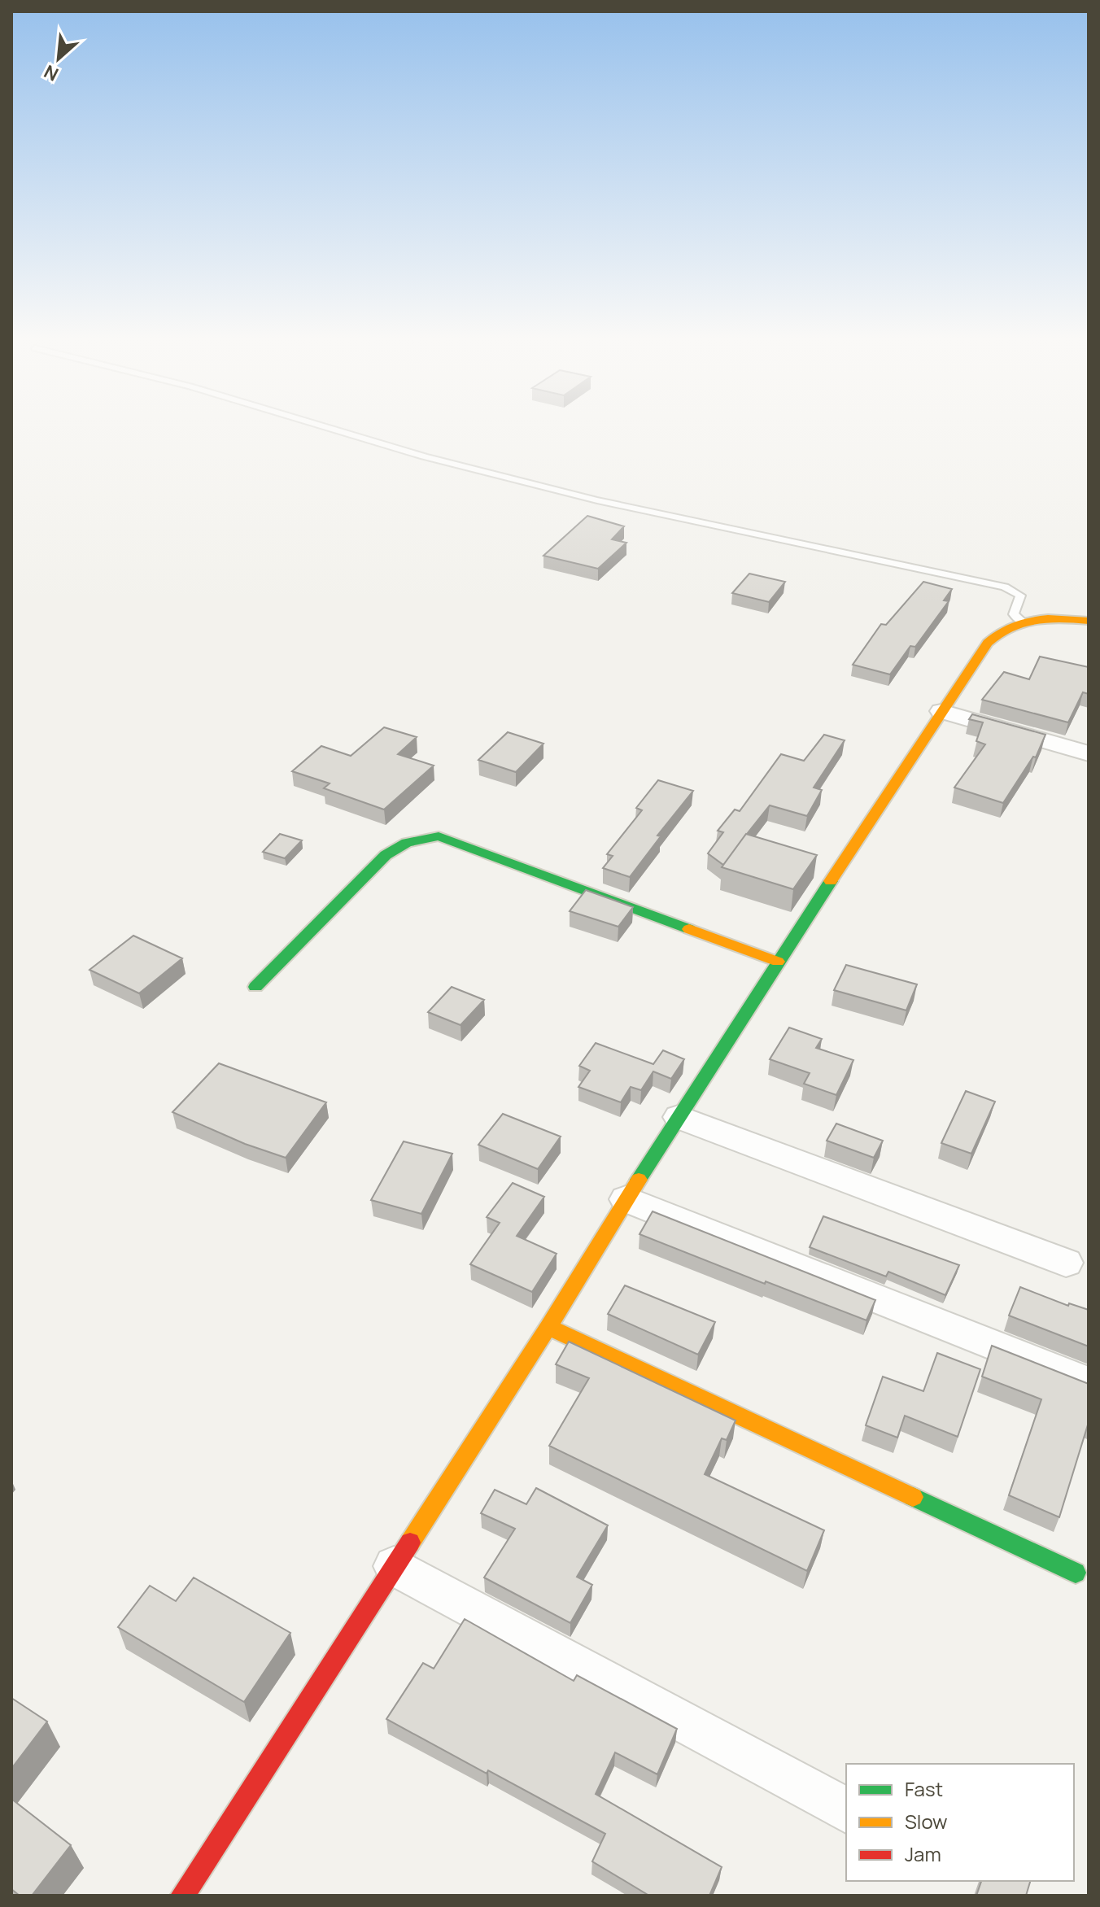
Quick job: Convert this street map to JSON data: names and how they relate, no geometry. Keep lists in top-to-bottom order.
{
  "legend": ["Fast", "Slow", "Jam"],
  "north": "bottom left"
}
